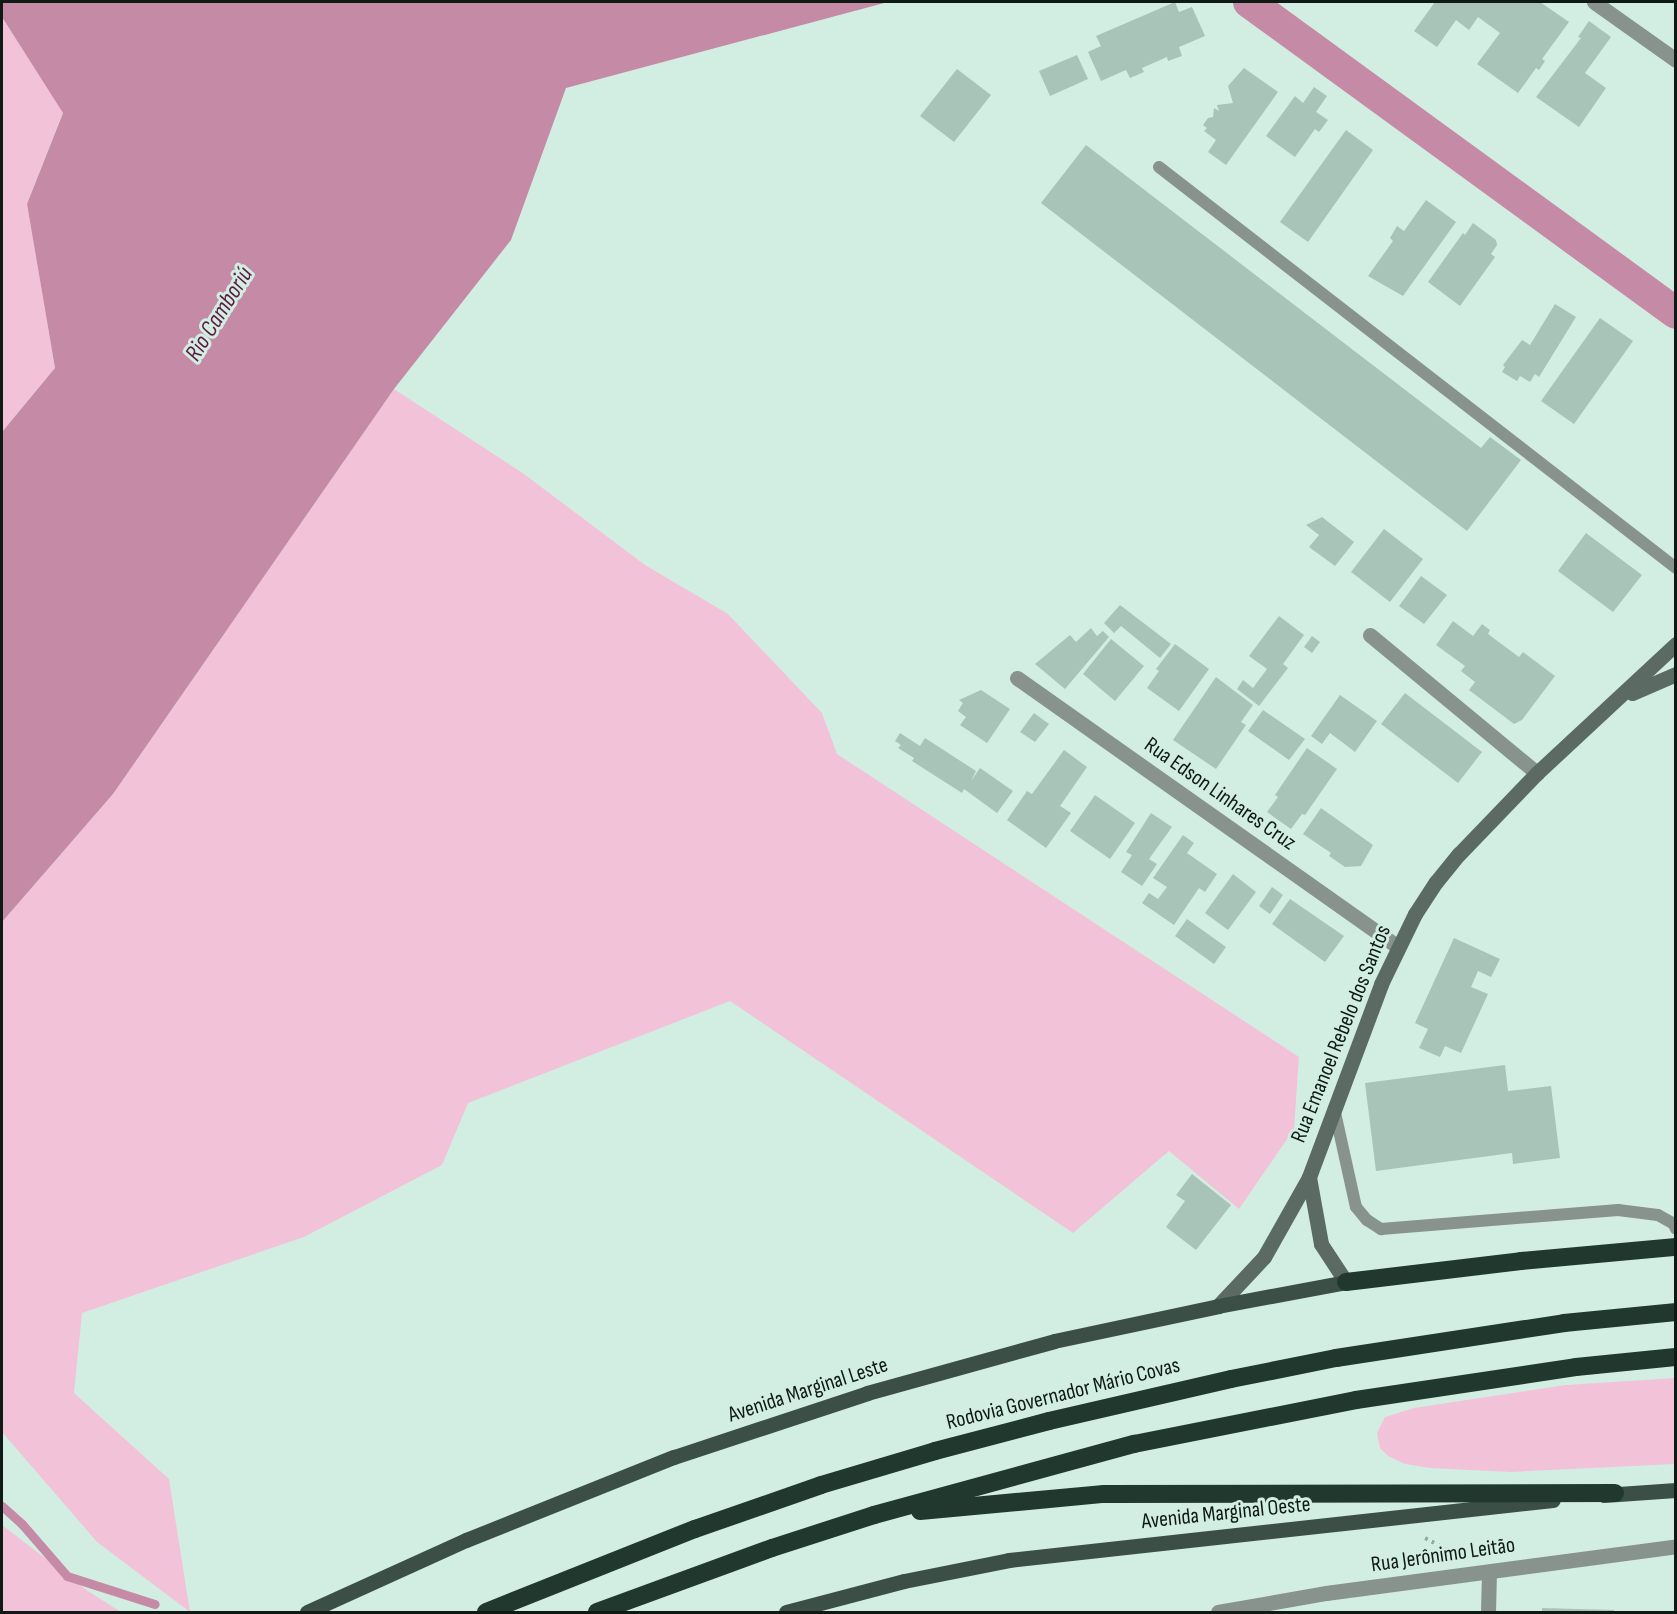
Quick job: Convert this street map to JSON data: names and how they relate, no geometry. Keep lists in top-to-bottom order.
{
  "streets": {
    "highway": ["Rodovia Governador Mário Covas"],
    "main road": ["Rua Emanoel Rebelo dos Santos", "Avenida Marginal Leste", "Avenida Marginal Oeste"],
    "street": ["Rua Edson Linhares Cruz", "Rua Jerônimo Leitão"]
  },
  "crossings": [
    ["Rua Edson Linhares Cruz", "Rua Emanoel Rebelo dos Santos"],
    ["Rua Emanoel Rebelo dos Santos", "Avenida Marginal Leste"]
  ],
  "water": ["Rio Camboriú"]
}
